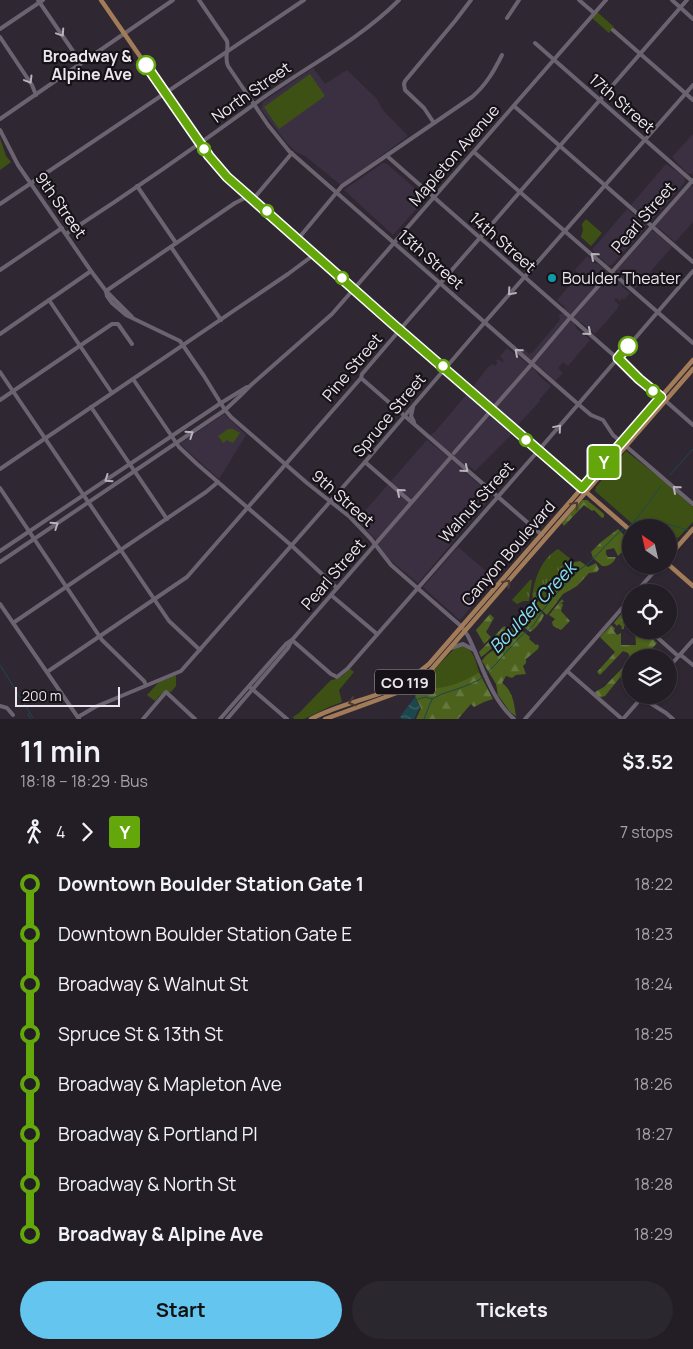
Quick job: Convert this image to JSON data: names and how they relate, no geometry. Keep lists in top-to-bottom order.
{
  "streets": {
    "main road": ["Canyon Boulevard", "CO 119"],
    "street": [
      "North Street",
      "17th Street",
      "Mapleton Avenue",
      "9th Street",
      "Pearl Street",
      "14th Street",
      "13th Street",
      "Pine Street",
      "Spruce Street",
      "Walnut Street"
    ]
  },
  "crossings": [
    ["North Street", "9th Street"],
    ["North Street", "13th Street"],
    ["17th Street", "Mapleton Avenue"],
    ["17th Street", "Pearl Street"],
    ["17th Street", "Pine Street"],
    ["17th Street", "Spruce Street"],
    ["Mapleton Avenue", "9th Street"],
    ["Mapleton Avenue", "14th Street"],
    ["Mapleton Avenue", "13th Street"],
    ["9th Street", "Pearl Street"],
    ["9th Street", "Pine Street"],
    ["9th Street", "Spruce Street"],
    ["9th Street", "Walnut Street"],
    ["9th Street", "Canyon Boulevard"],
    ["Pearl Street", "Walnut Street"],
    ["14th Street", "Pine Street"],
    ["14th Street", "Spruce Street"],
    ["14th Street", "Walnut Street"],
    ["14th Street", "Canyon Boulevard"],
    ["13th Street", "Pine Street"],
    ["13th Street", "Spruce Street"],
    ["13th Street", "Walnut Street"],
    ["13th Street", "Canyon Boulevard"]
  ],
  "water": ["Boulder Creek"],
  "places": ["Broadway & Alpine Ave", "Boulder Theater"],
  "lines": ["bus line Y"],
  "scale_bar": "200 m",
  "north": "top left",
  "page": {
    "on_map": "Y",
    "scale": "200 m",
    "heading": ["11 min", "18:18 – 18:29 · Bus", "$3.52"],
    "legs": ["4", "Y", "7 stops"],
    "list": [
      {
        "name": "Downtown Boulder Station Gate 1",
        "value": "18:22"
      },
      {
        "name": "Downtown Boulder Station Gate E",
        "value": "18:23"
      },
      {
        "name": "Broadway & Walnut St",
        "value": "18:24"
      },
      {
        "name": "Spruce St & 13th St",
        "value": "18:25"
      },
      {
        "name": "Broadway & Mapleton Ave",
        "value": "18:26"
      },
      {
        "name": "Broadway & Portland Pl",
        "value": "18:27"
      },
      {
        "name": "Broadway & North St",
        "value": "18:28"
      },
      {
        "name": "Broadway & Alpine Ave",
        "value": "18:29"
      }
    ],
    "buttons": ["Start", "Tickets"]
  }
}
